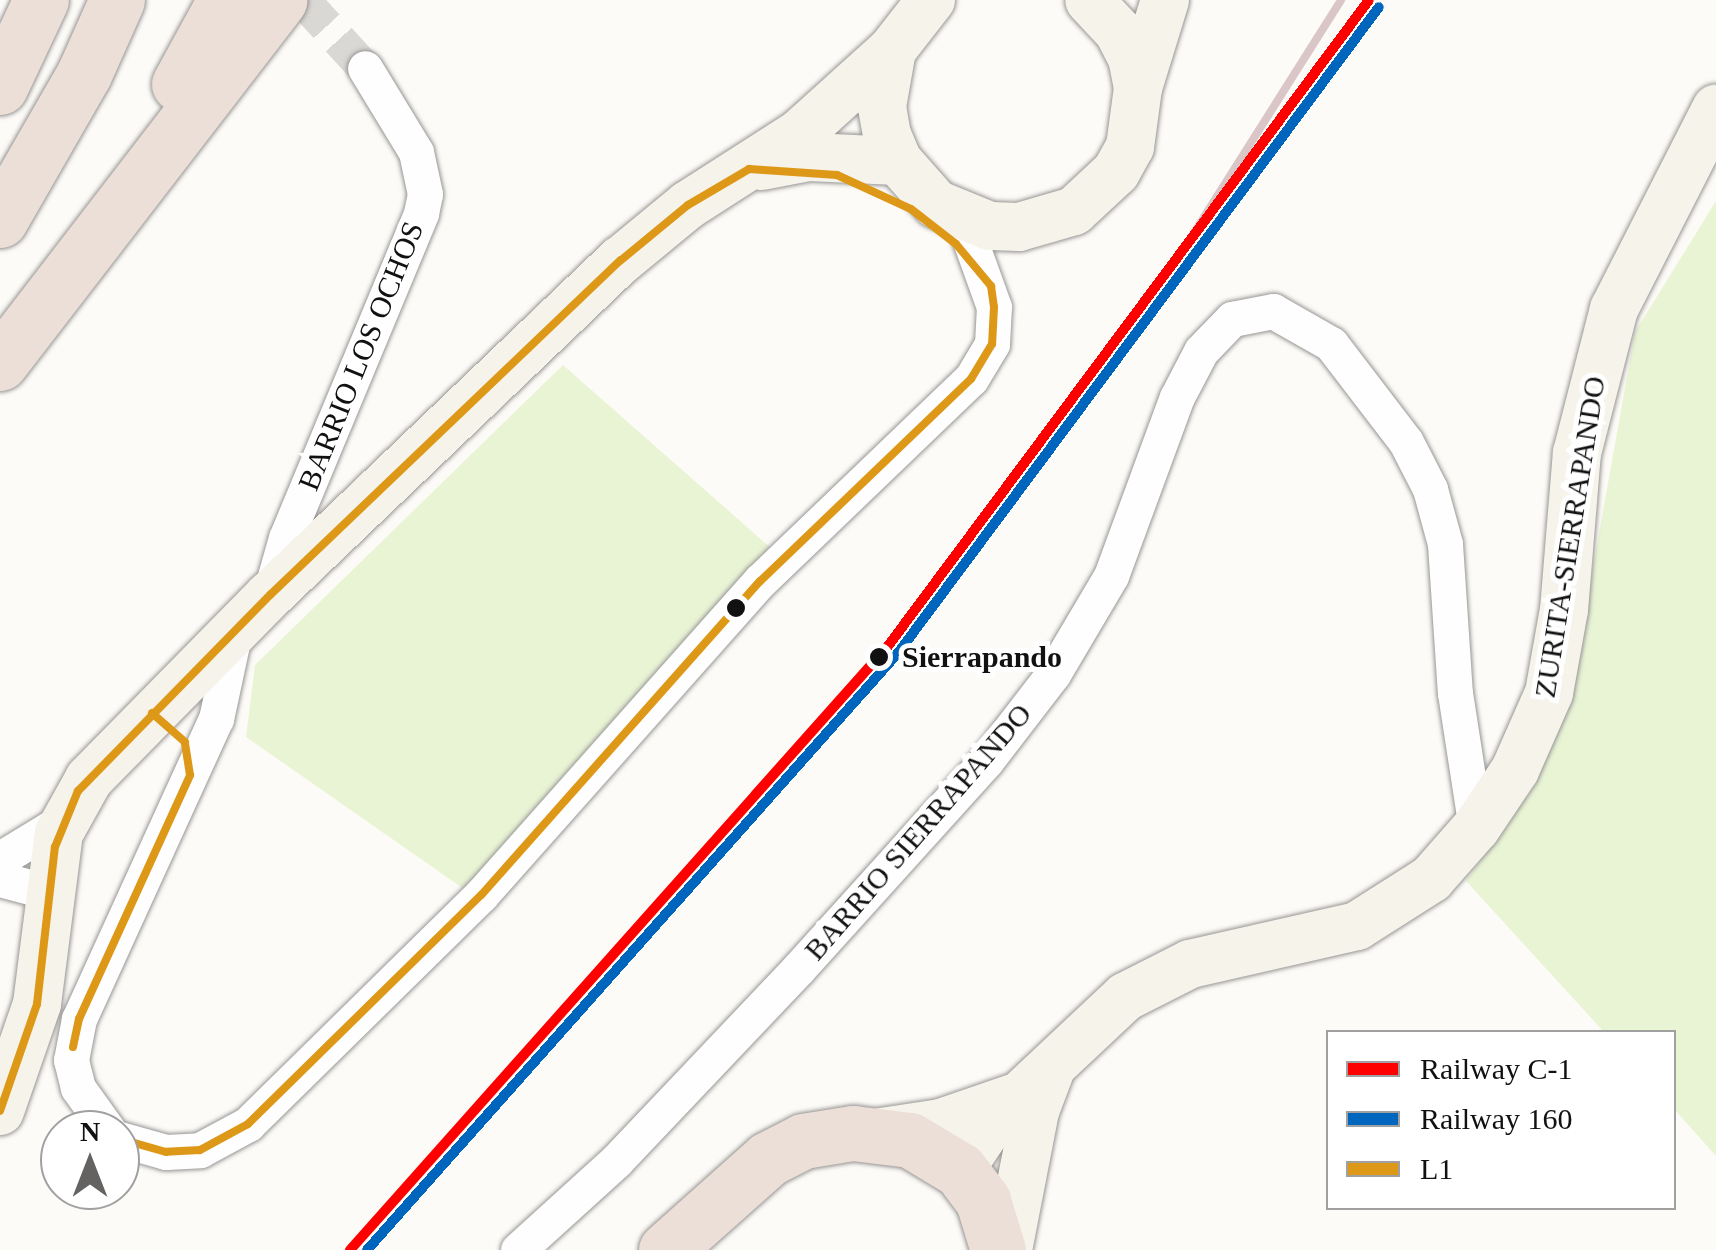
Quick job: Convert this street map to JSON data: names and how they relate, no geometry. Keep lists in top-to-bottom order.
{
  "streets": {
    "street": ["BARRIO LOS OCHOS", "ZURITA-SIERRAPANDO", "BARRIO SIERRAPANDO"]
  },
  "crossings": [
    ["ZURITA-SIERRAPANDO", "BARRIO SIERRAPANDO"]
  ],
  "places": ["Sierrapando"],
  "lines": ["rail line C-1", "rail line 160", "transit line L1"],
  "legend": ["Railway C-1", "Railway 160", "L1"],
  "north": "top"
}
